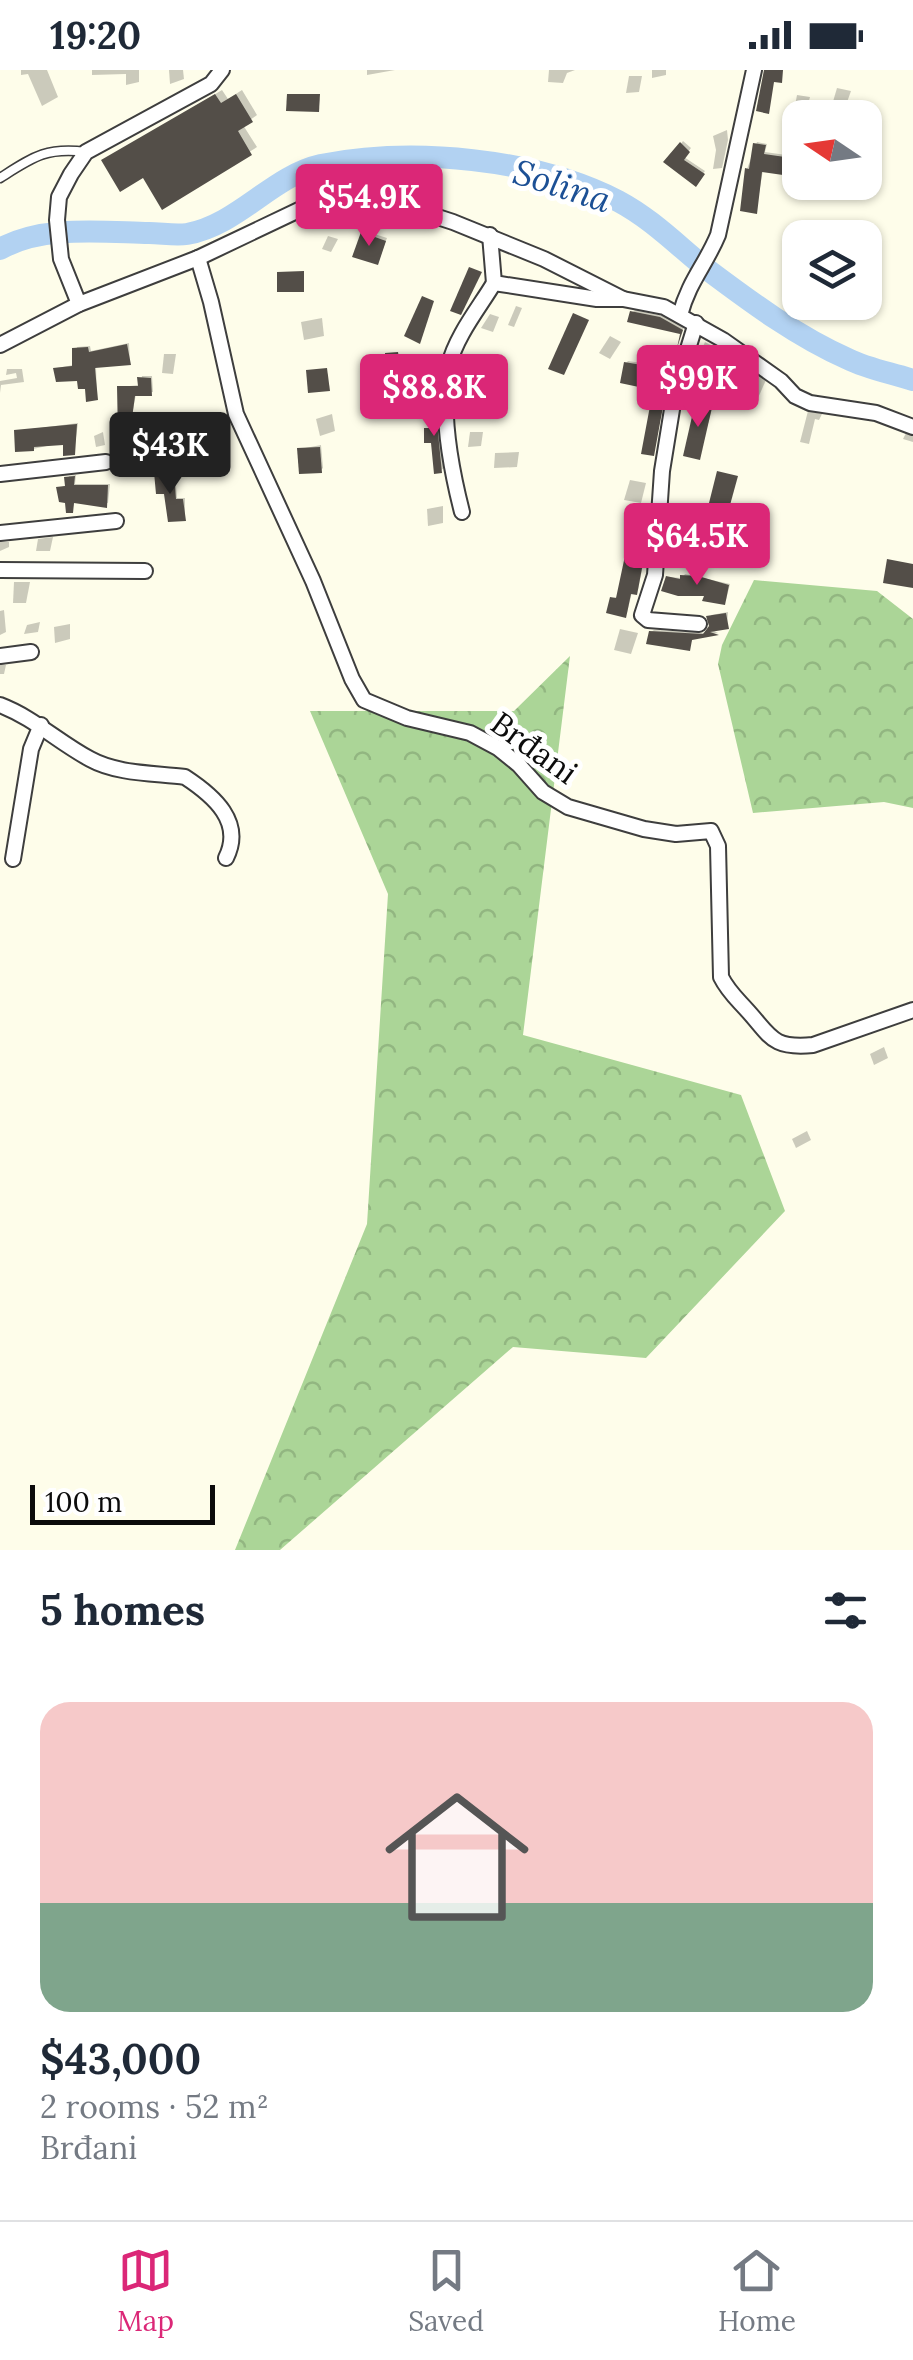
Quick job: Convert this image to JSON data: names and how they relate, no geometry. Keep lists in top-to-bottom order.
{
  "streets": {
    "street": ["Brđani"]
  },
  "water": ["Solina"],
  "scale_bar": "100 m",
  "north": "left",
  "page": {
    "status": "19:20",
    "price": [
      "$54.9K",
      "$99K",
      "$88.8K",
      "$43K",
      "$64.5K"
    ],
    "scale": "100 m",
    "heading": "5 homes",
    "list": [
      {
        "name": "$43,000",
        "note": "2 rooms · 52 m² · Brđani"
      }
    ],
    "tabs": ["Map", "Saved", "Home"]
  }
}
